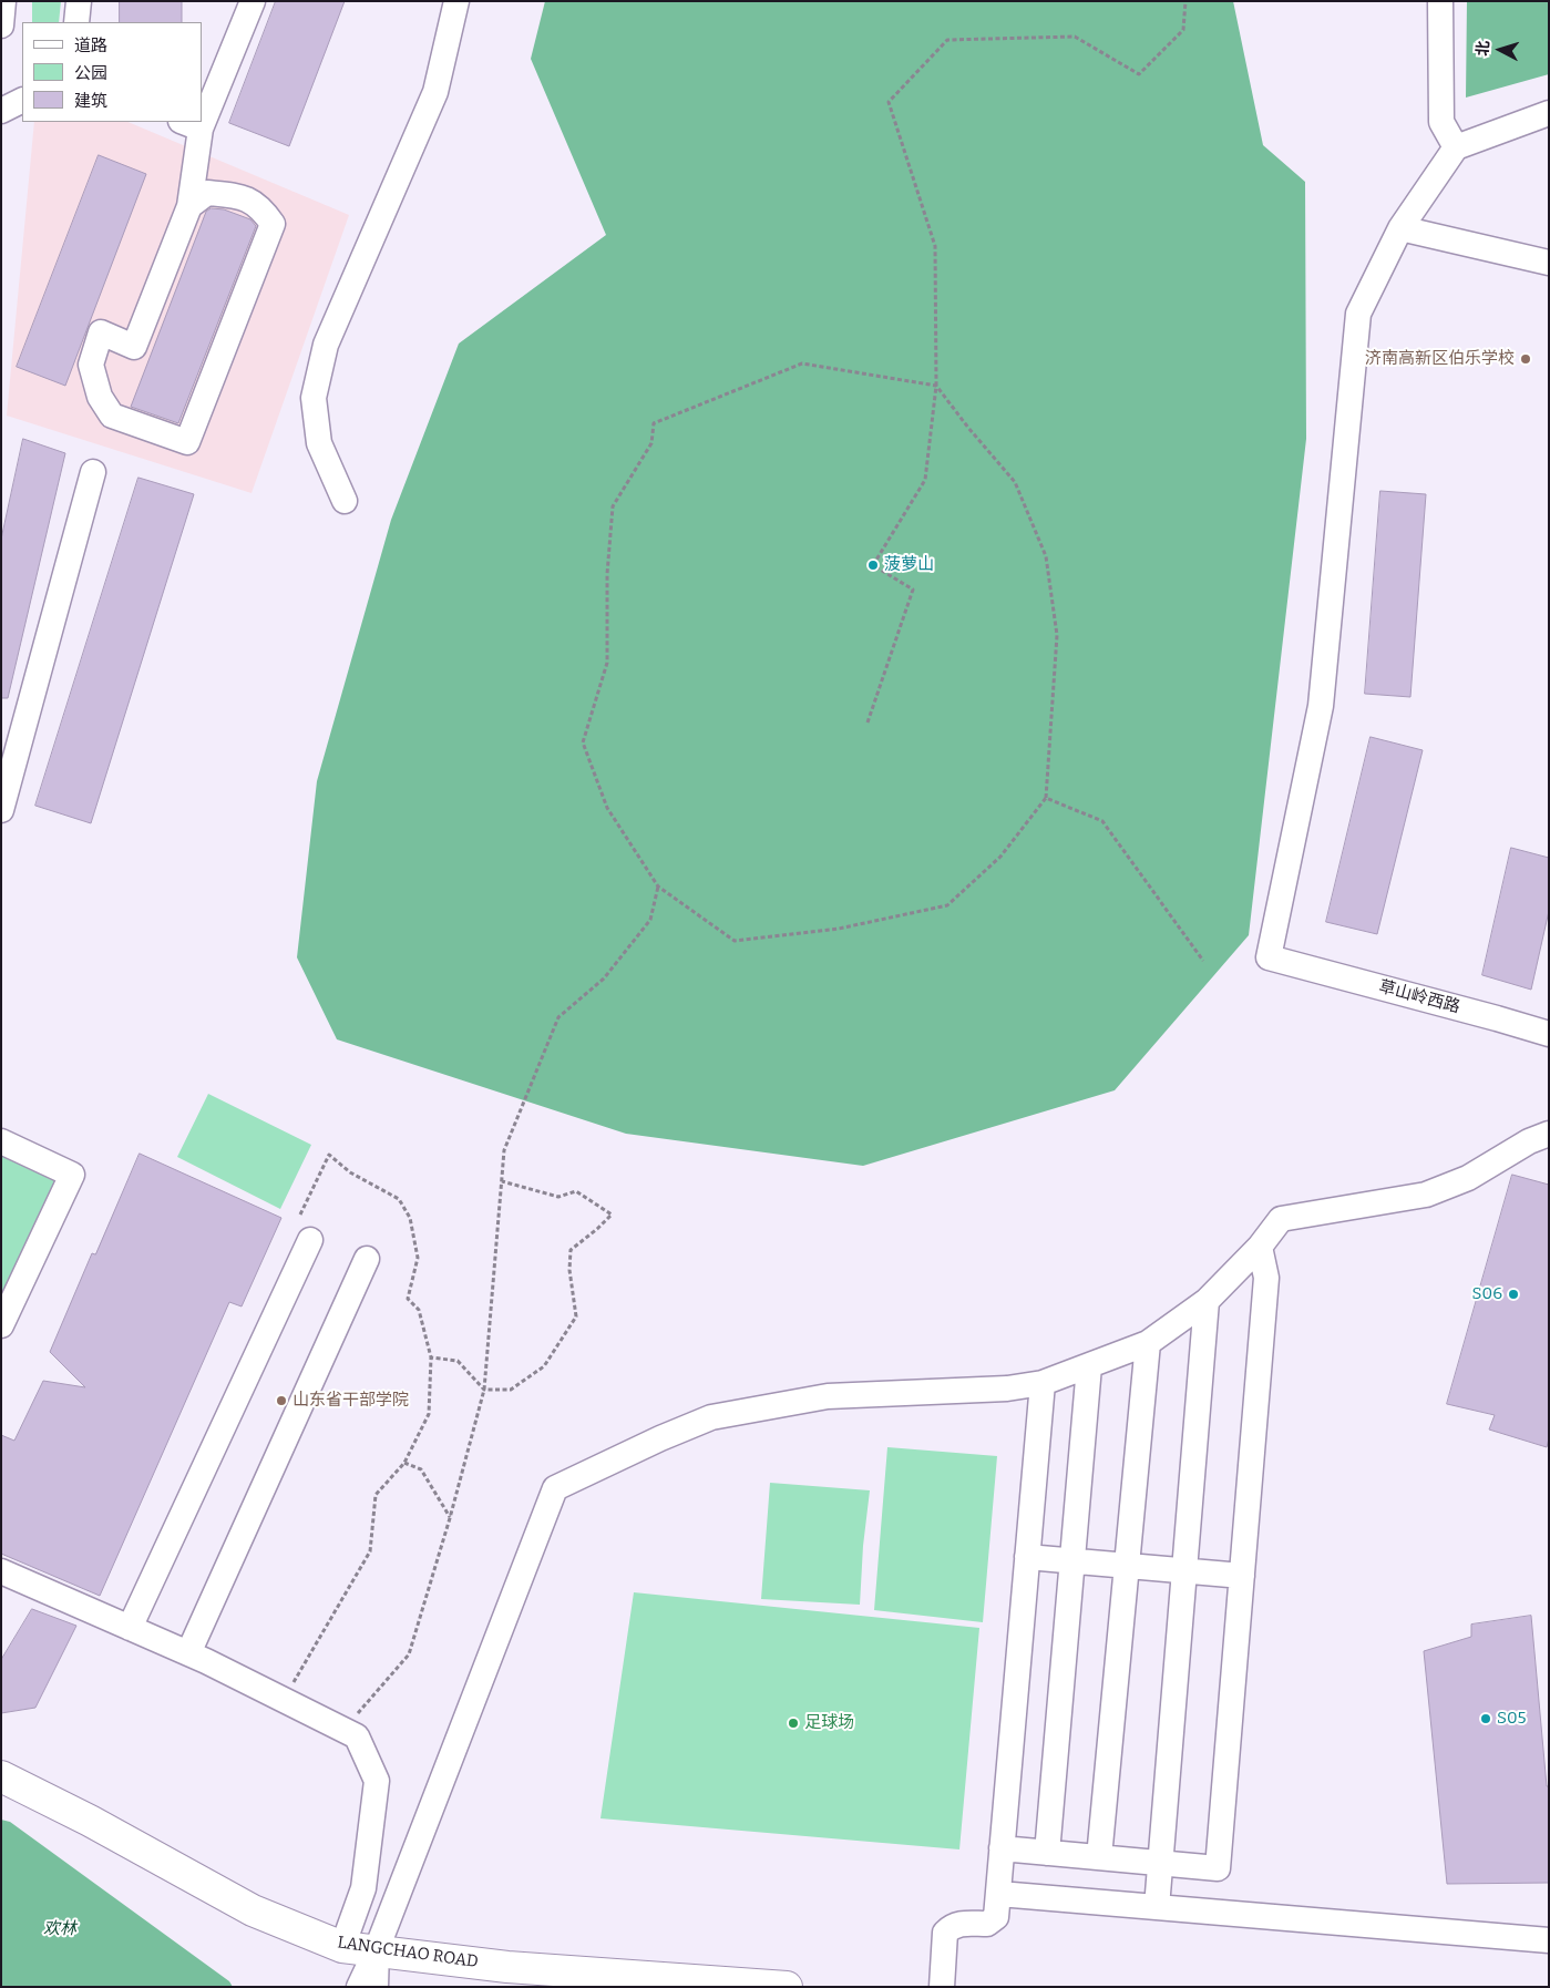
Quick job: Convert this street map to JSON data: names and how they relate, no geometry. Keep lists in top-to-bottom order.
{
  "streets": {
    "main road": ["LANGCHAO ROAD"],
    "street": ["草山岭西路"]
  },
  "parks": ["欢林"],
  "places": [
    "济南高新区伯乐学校",
    "菠萝山",
    "S06",
    "山东省干部学院",
    "S05",
    "足球场"
  ],
  "legend": ["道路", "公园", "建筑"],
  "north": "left"
}
